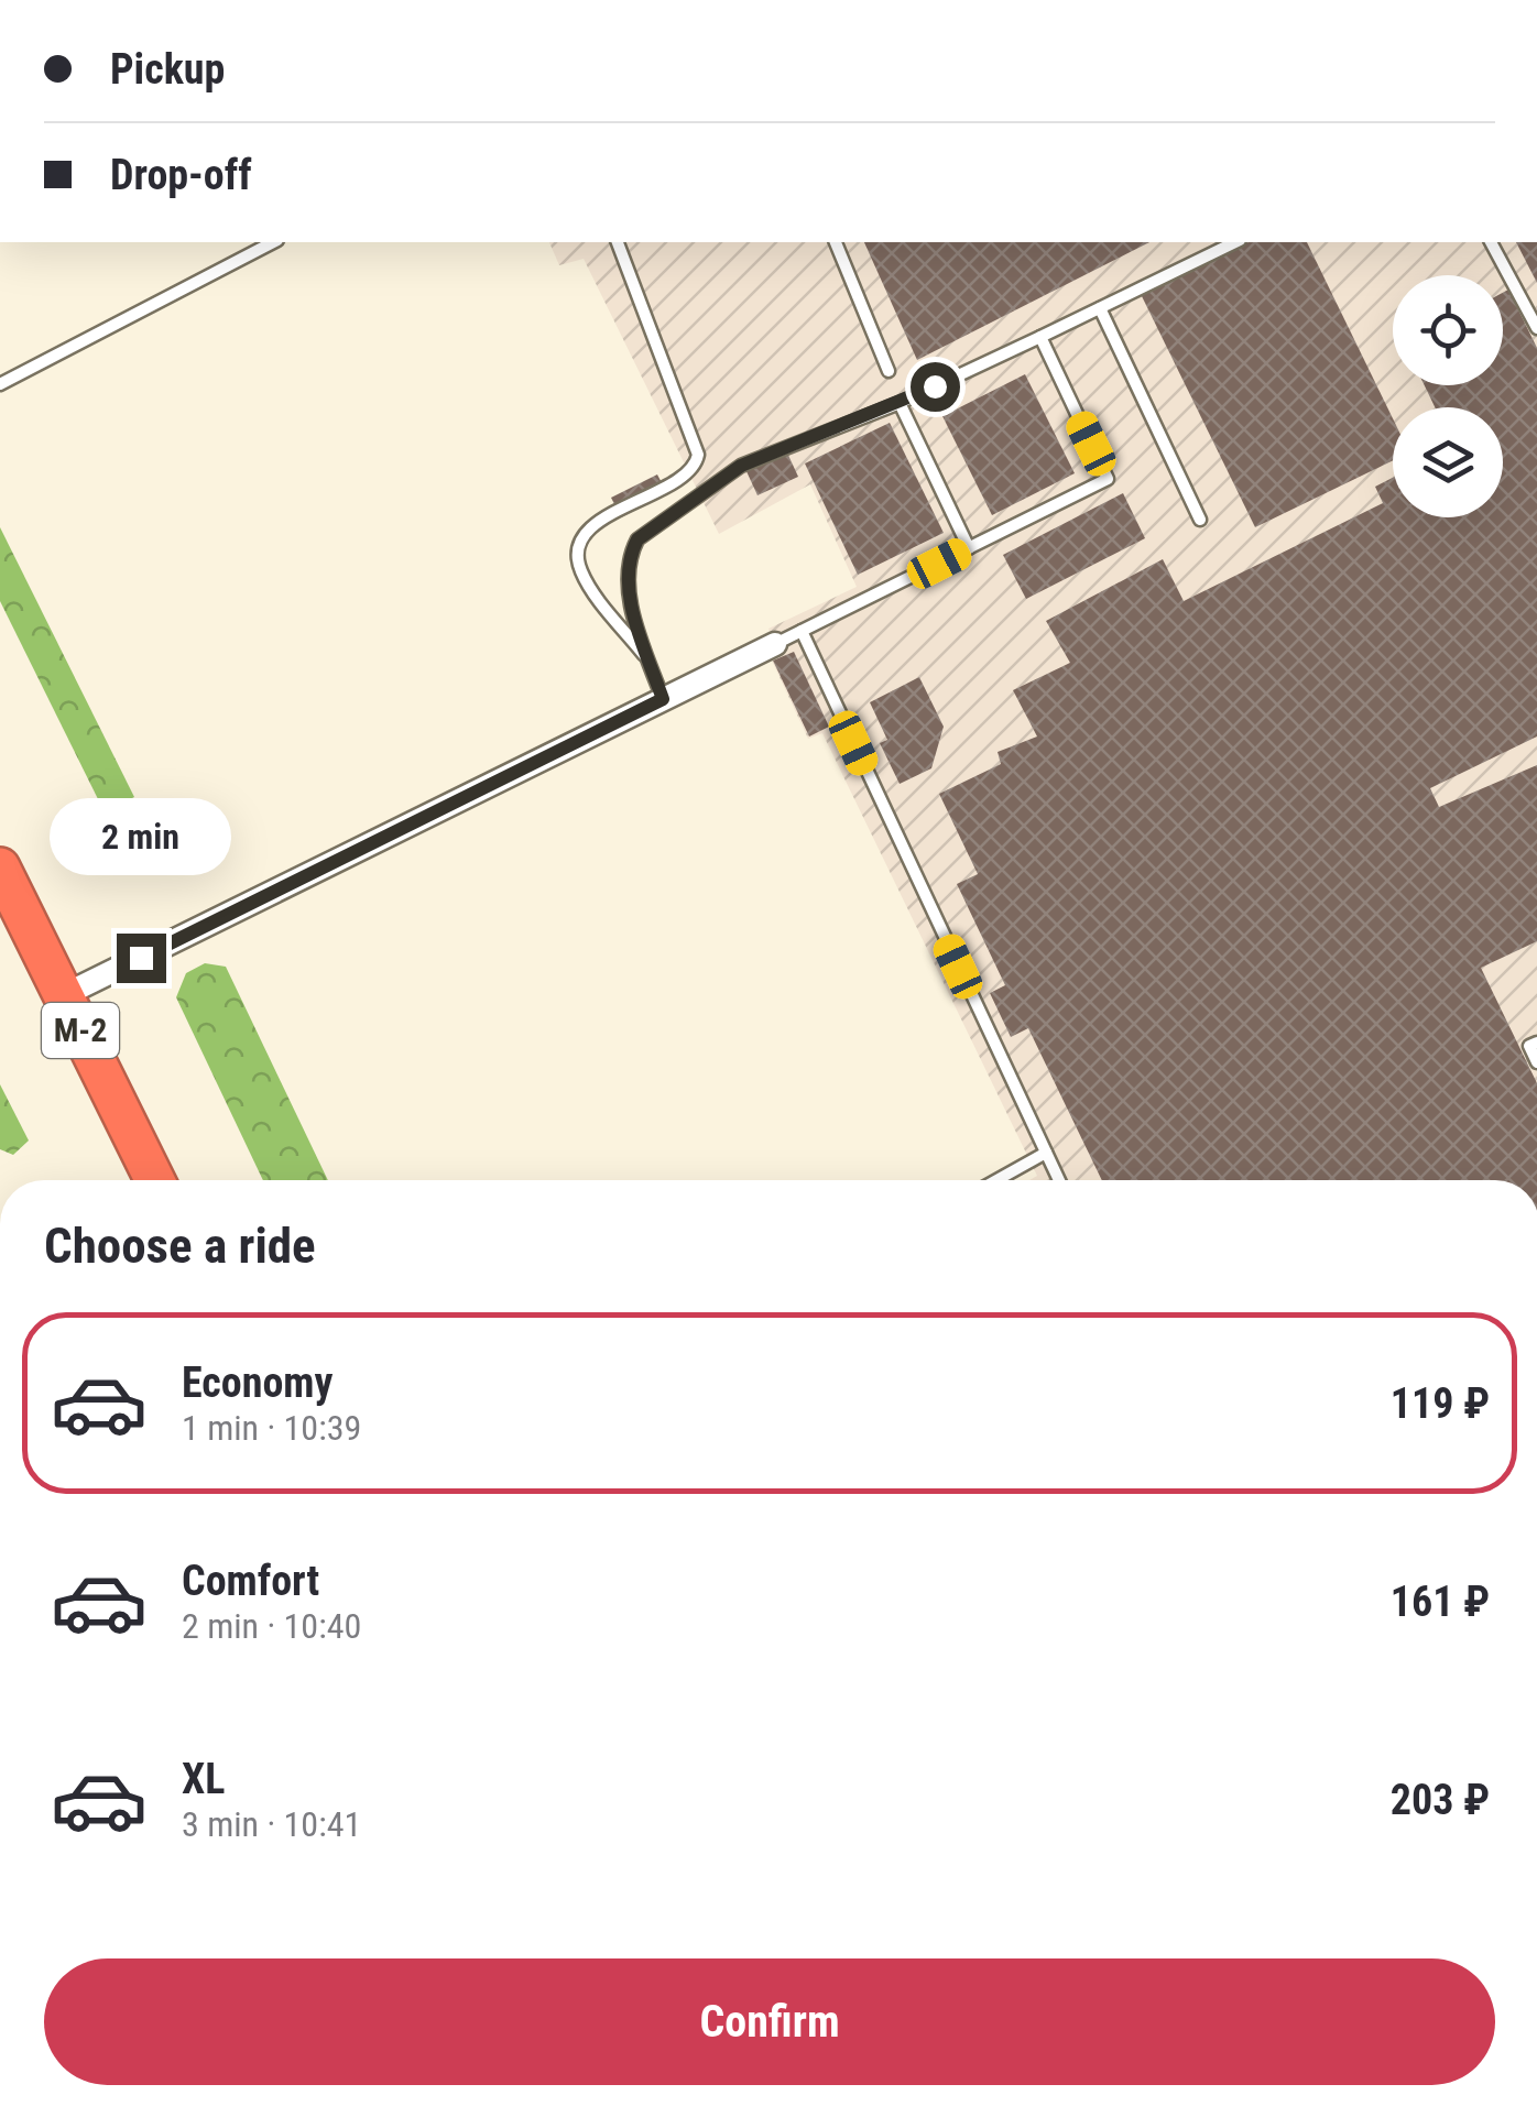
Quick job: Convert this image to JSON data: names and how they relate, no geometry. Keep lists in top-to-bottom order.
{
  "streets": {
    "highway": ["М-2"]
  },
  "page": {
    "banner": ["Pickup", "Drop-off"],
    "bubble": "2 min",
    "heading": "Choose a ride",
    "list": [
      {
        "name": "Economy",
        "note": "1 min · 10:39",
        "value": "119 ₽"
      },
      {
        "name": "Comfort",
        "note": "2 min · 10:40",
        "value": "161 ₽"
      },
      {
        "name": "XL",
        "note": "3 min · 10:41",
        "value": "203 ₽"
      }
    ],
    "buttons": "Confirm"
  }
}
